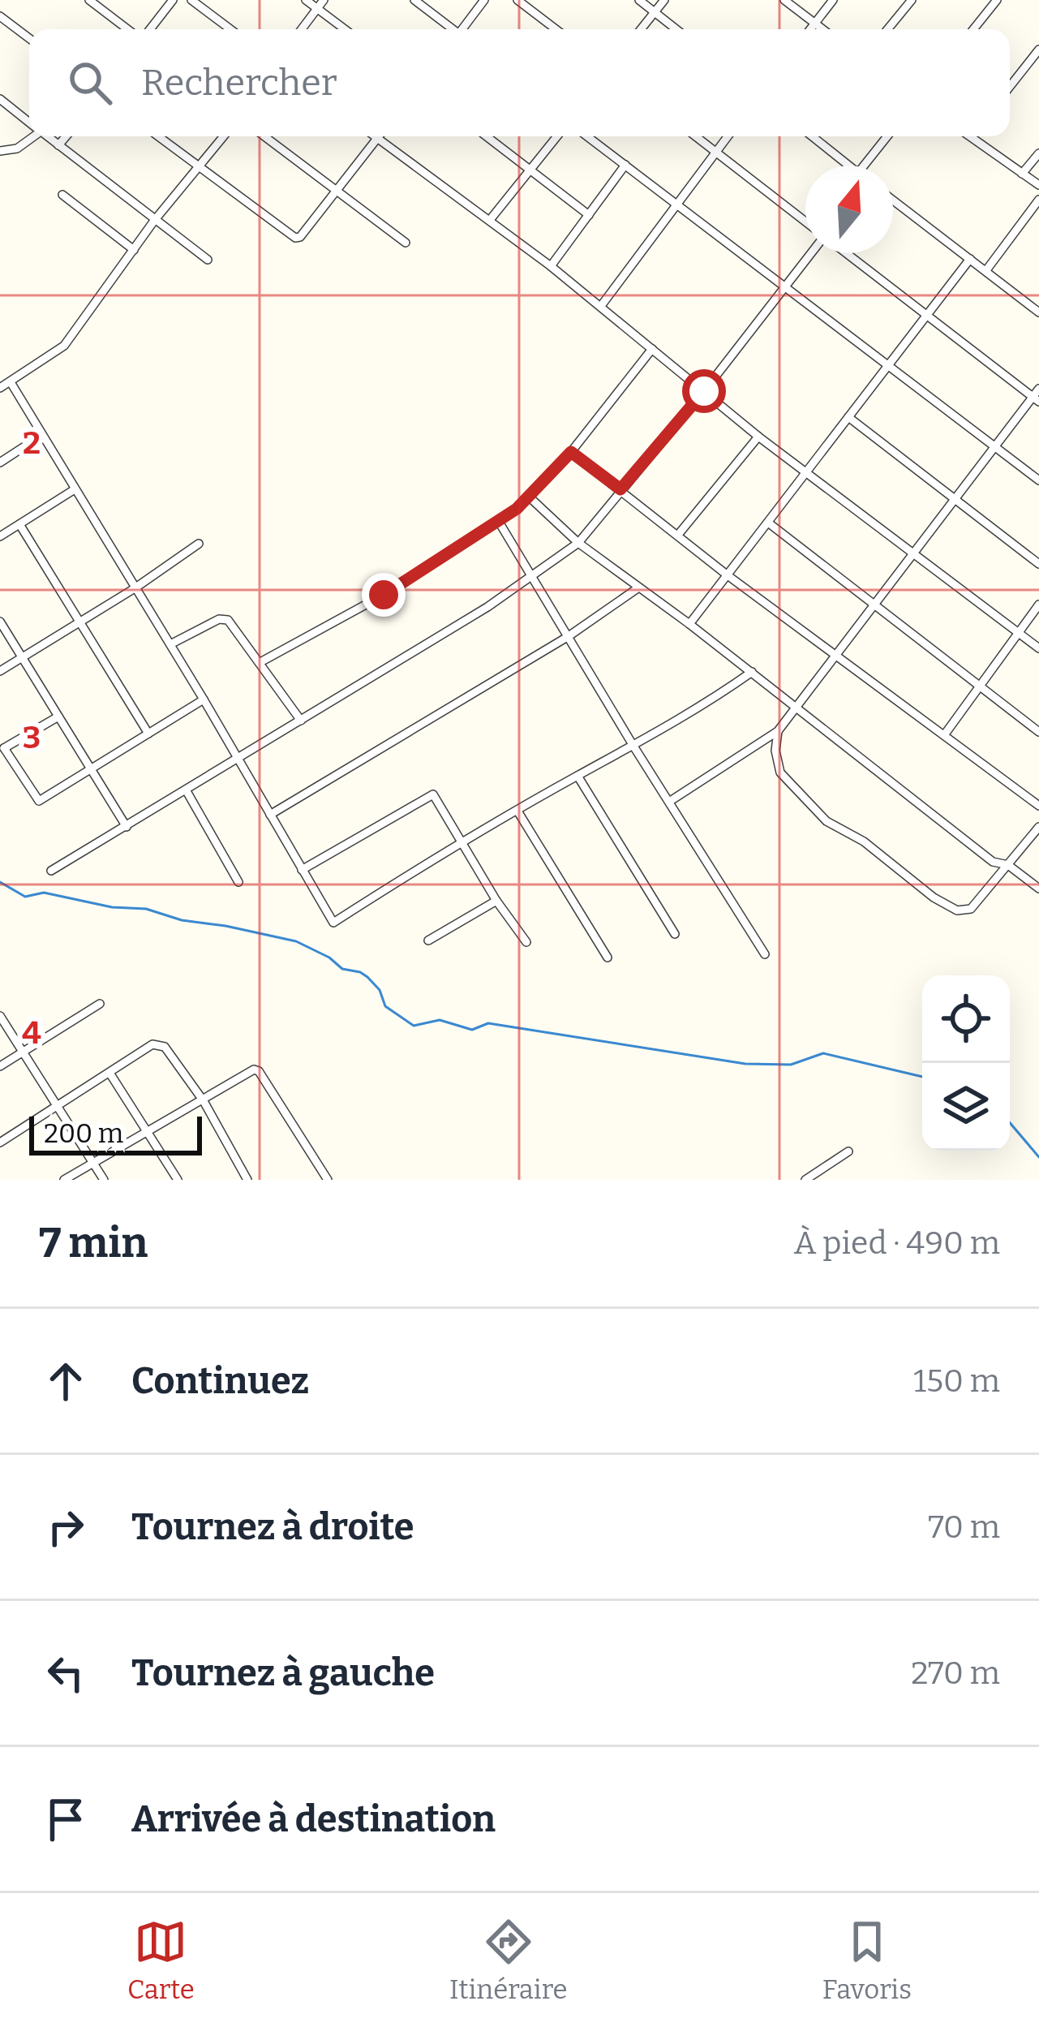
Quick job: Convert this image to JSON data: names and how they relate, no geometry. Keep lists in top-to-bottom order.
{
  "scale_bar": "200 m",
  "north": "top",
  "page": {
    "search": "Rechercher",
    "scale": "200 m",
    "heading": ["7 min", "À pied · 490 m"],
    "list": [
      ["Continuez", "150 m"],
      ["Tournez à droite", "70 m"],
      ["Tournez à gauche", "270 m"],
      "Arrivée à destination"
    ],
    "nav": ["Carte", "Itinéraire", "Favoris"]
  },
  "grid": {
    "rows": ["2", "3", "4"]
  }
}
